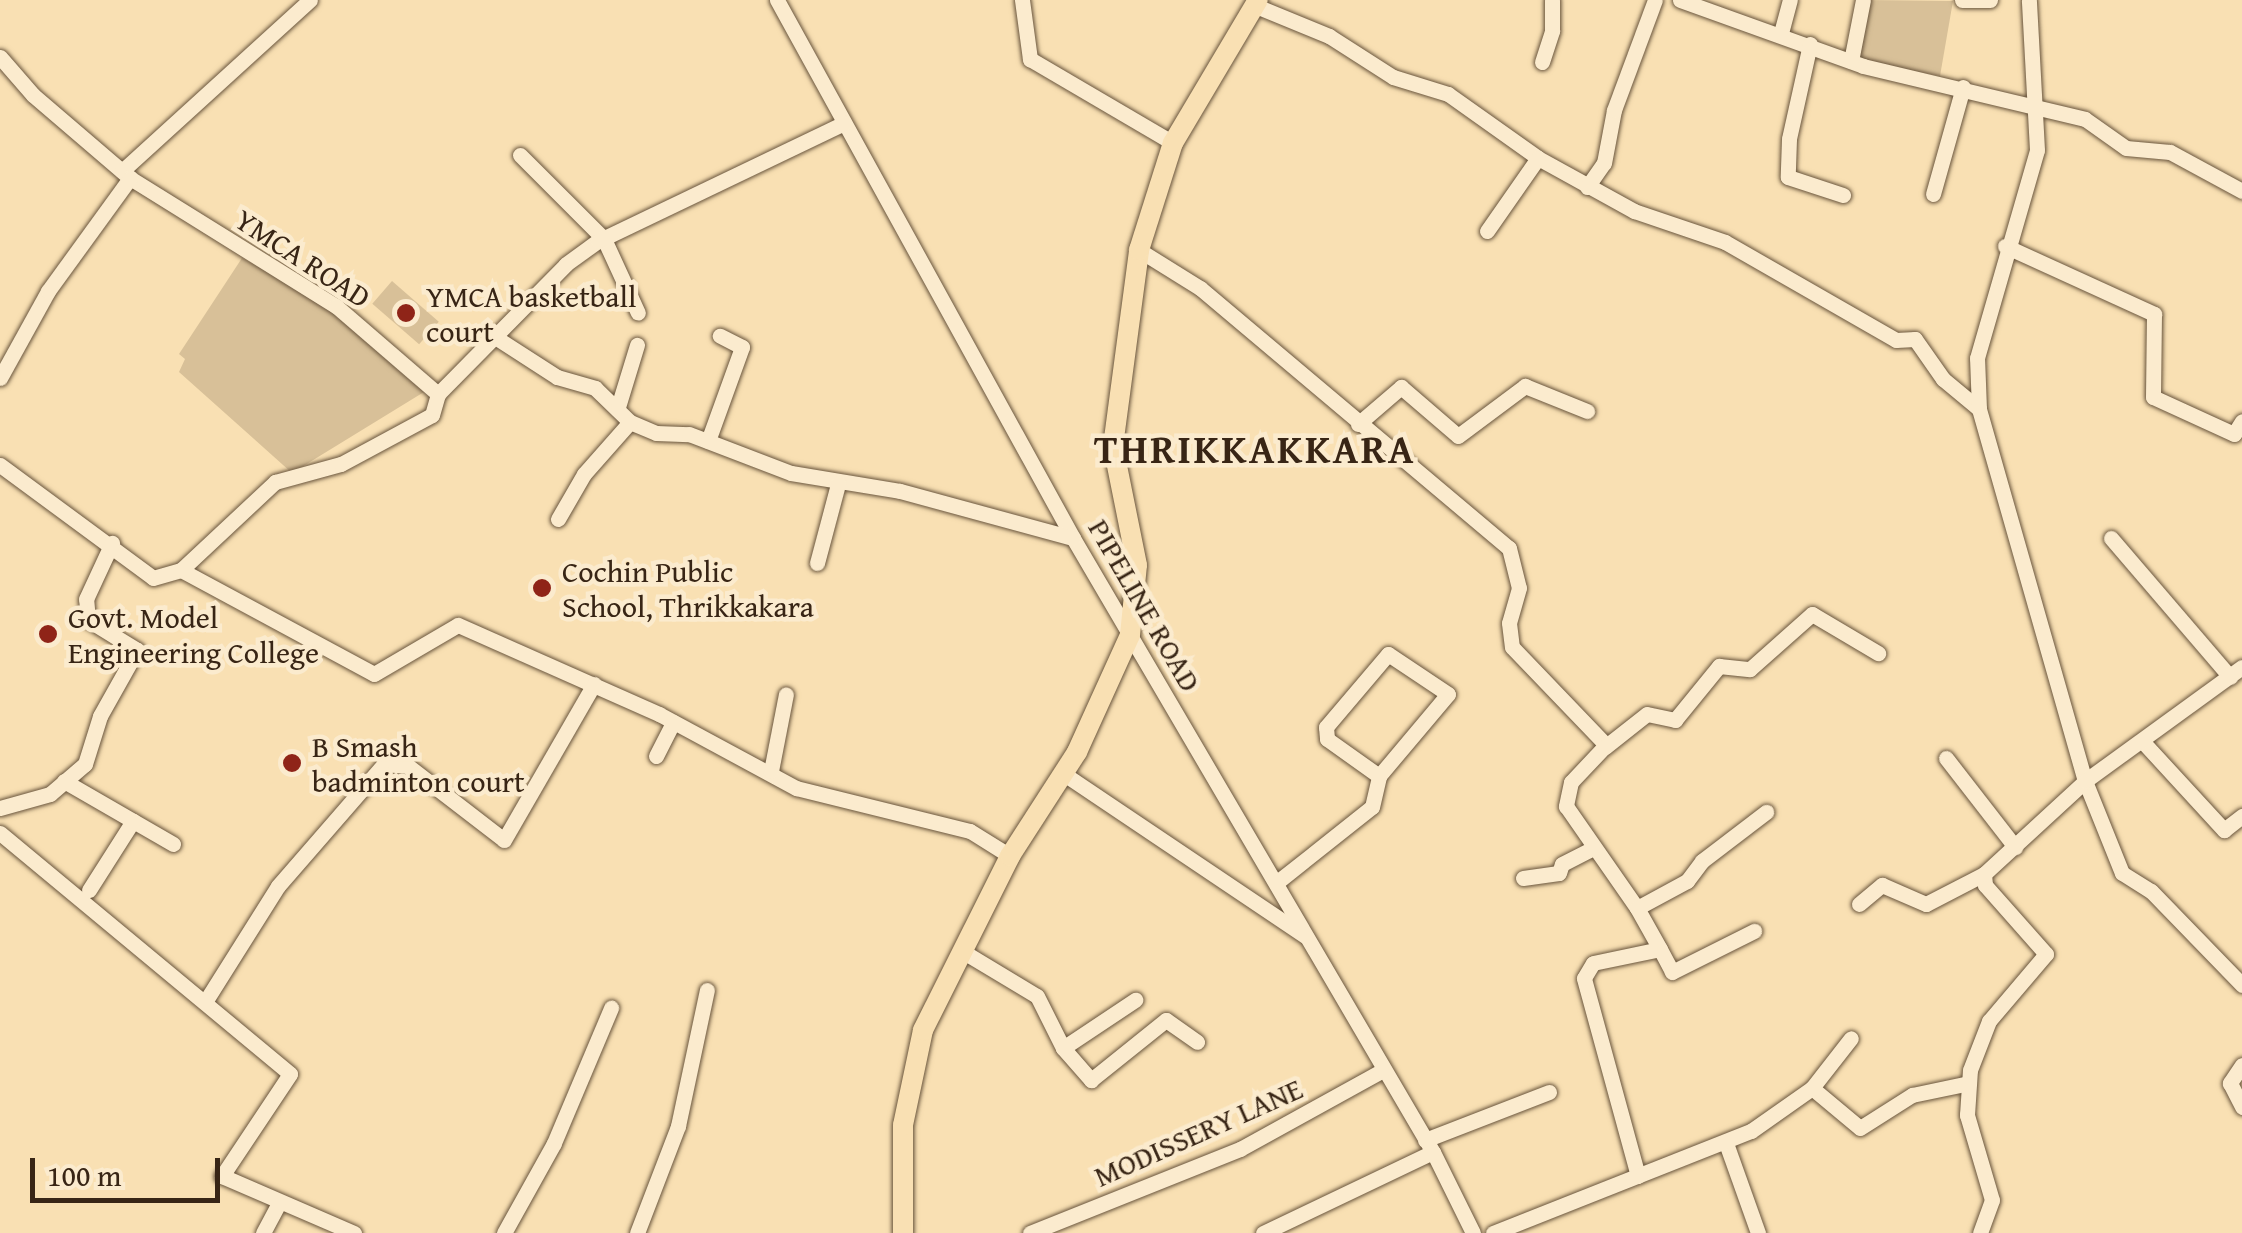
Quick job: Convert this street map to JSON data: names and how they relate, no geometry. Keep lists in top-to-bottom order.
{
  "streets": {
    "street": ["YMCA ROAD", "PIPELINE ROAD", "MODISSERY LANE"]
  },
  "crossings": [
    ["PIPELINE ROAD", "MODISSERY LANE"]
  ],
  "districts": ["THRIKKAKKARA"],
  "places": [
    "YMCA basketball court",
    "Cochin Public School, Thrikkakara",
    "Govt. Model Engineering College",
    "B Smash badminton court"
  ],
  "scale_bar": "100 m"
}
